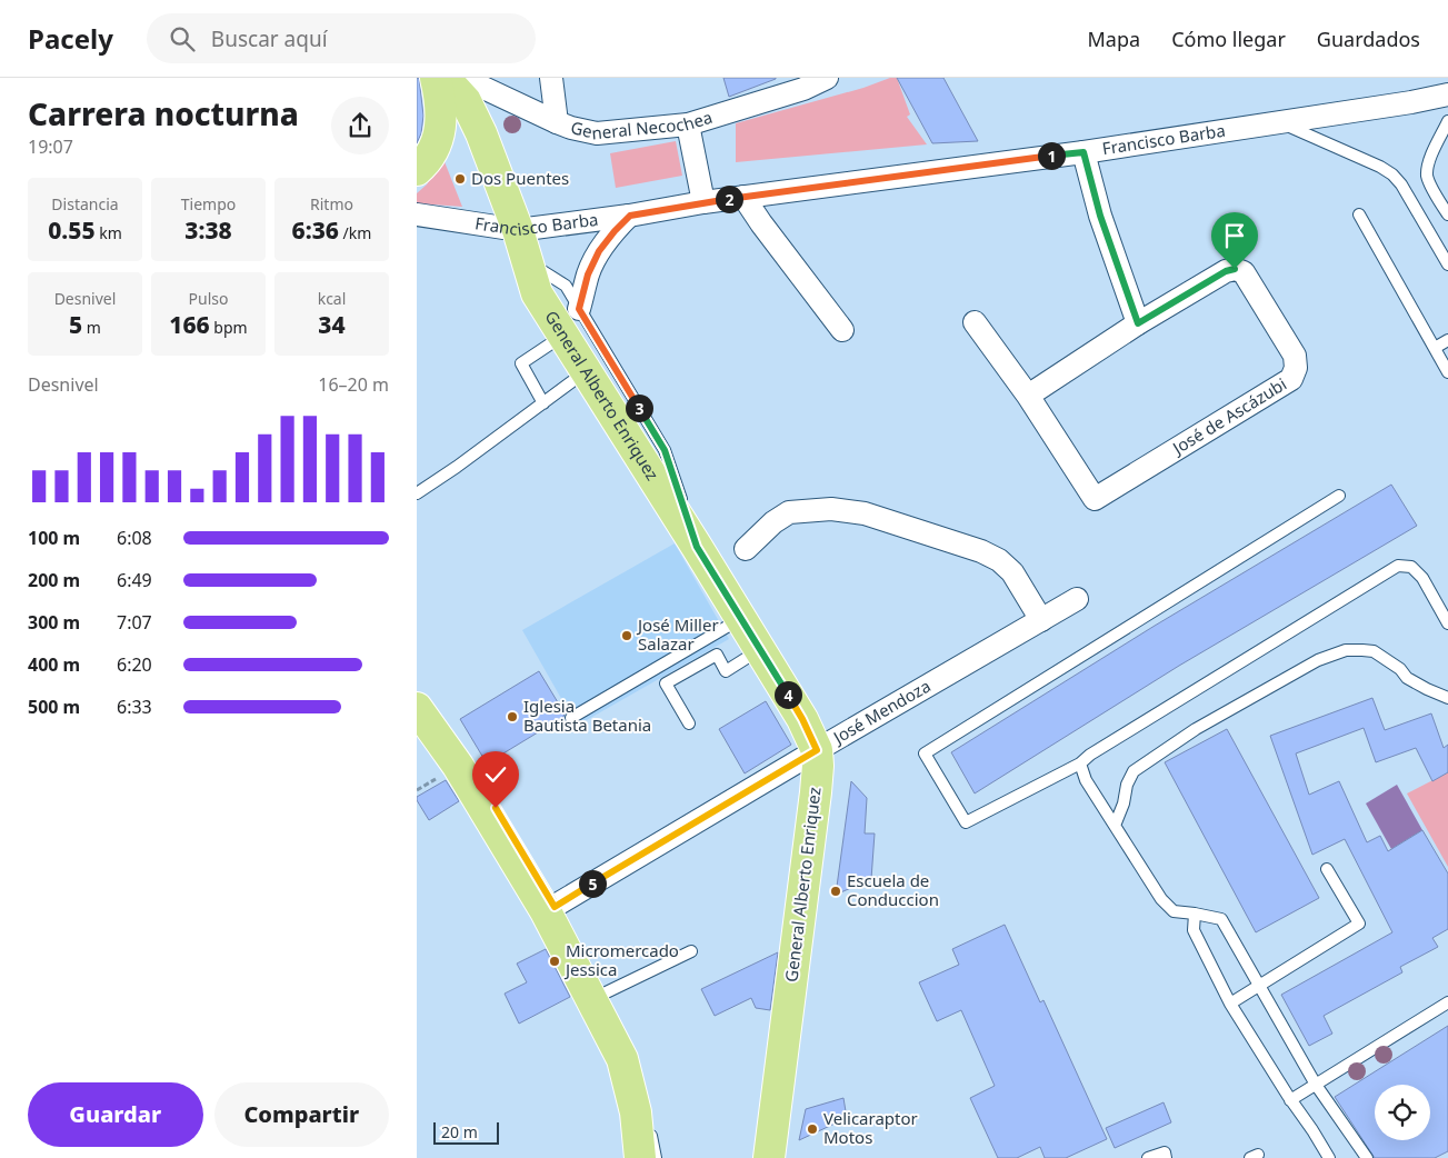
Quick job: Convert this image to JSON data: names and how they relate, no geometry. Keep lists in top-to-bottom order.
{
  "streets": {
    "main road": ["General Alberto Enriquez"],
    "street": [
      "General Necochea",
      "Francisco Barba",
      "José de Ascázubi",
      "José Mendoza"
    ]
  },
  "crossings": [
    ["Francisco Barba", "General Alberto Enriquez"],
    ["General Alberto Enriquez", "José Mendoza"]
  ],
  "places": [
    "Dos Puentes",
    "José Miller Salazar",
    "Iglesia Bautista Betania",
    "Escuela de Conduccion",
    "Micromercado Jessica",
    "Velicaraptor Motos"
  ],
  "scale_bar": "20 m",
  "page": {
    "header": "Pacely",
    "search": "Buscar aquí",
    "nav": ["Mapa", "Cómo llegar", "Guardados"],
    "heading": ["Carrera nocturna", "19:07"],
    "pins": [
      "1",
      "2",
      "3",
      "4",
      "5"
    ],
    "stats": [
      ["Distancia", "0.55 km"],
      ["Tiempo", "3:38"],
      ["Ritmo", "6:36 /km"],
      ["Desnivel", "5 m"],
      ["Pulso", "166 bpm"],
      ["kcal", "34"]
    ],
    "chart": ["Desnivel", "16–20 m"],
    "list": [
      {
        "name": "100 m",
        "note": "6:08"
      },
      {
        "name": "200 m",
        "note": "6:49"
      },
      {
        "name": "300 m",
        "note": "7:07"
      },
      {
        "name": "400 m",
        "note": "6:20"
      },
      {
        "name": "500 m",
        "note": "6:33"
      }
    ],
    "buttons": ["Guardar", "Compartir"],
    "scale": "20 m"
  }
}
